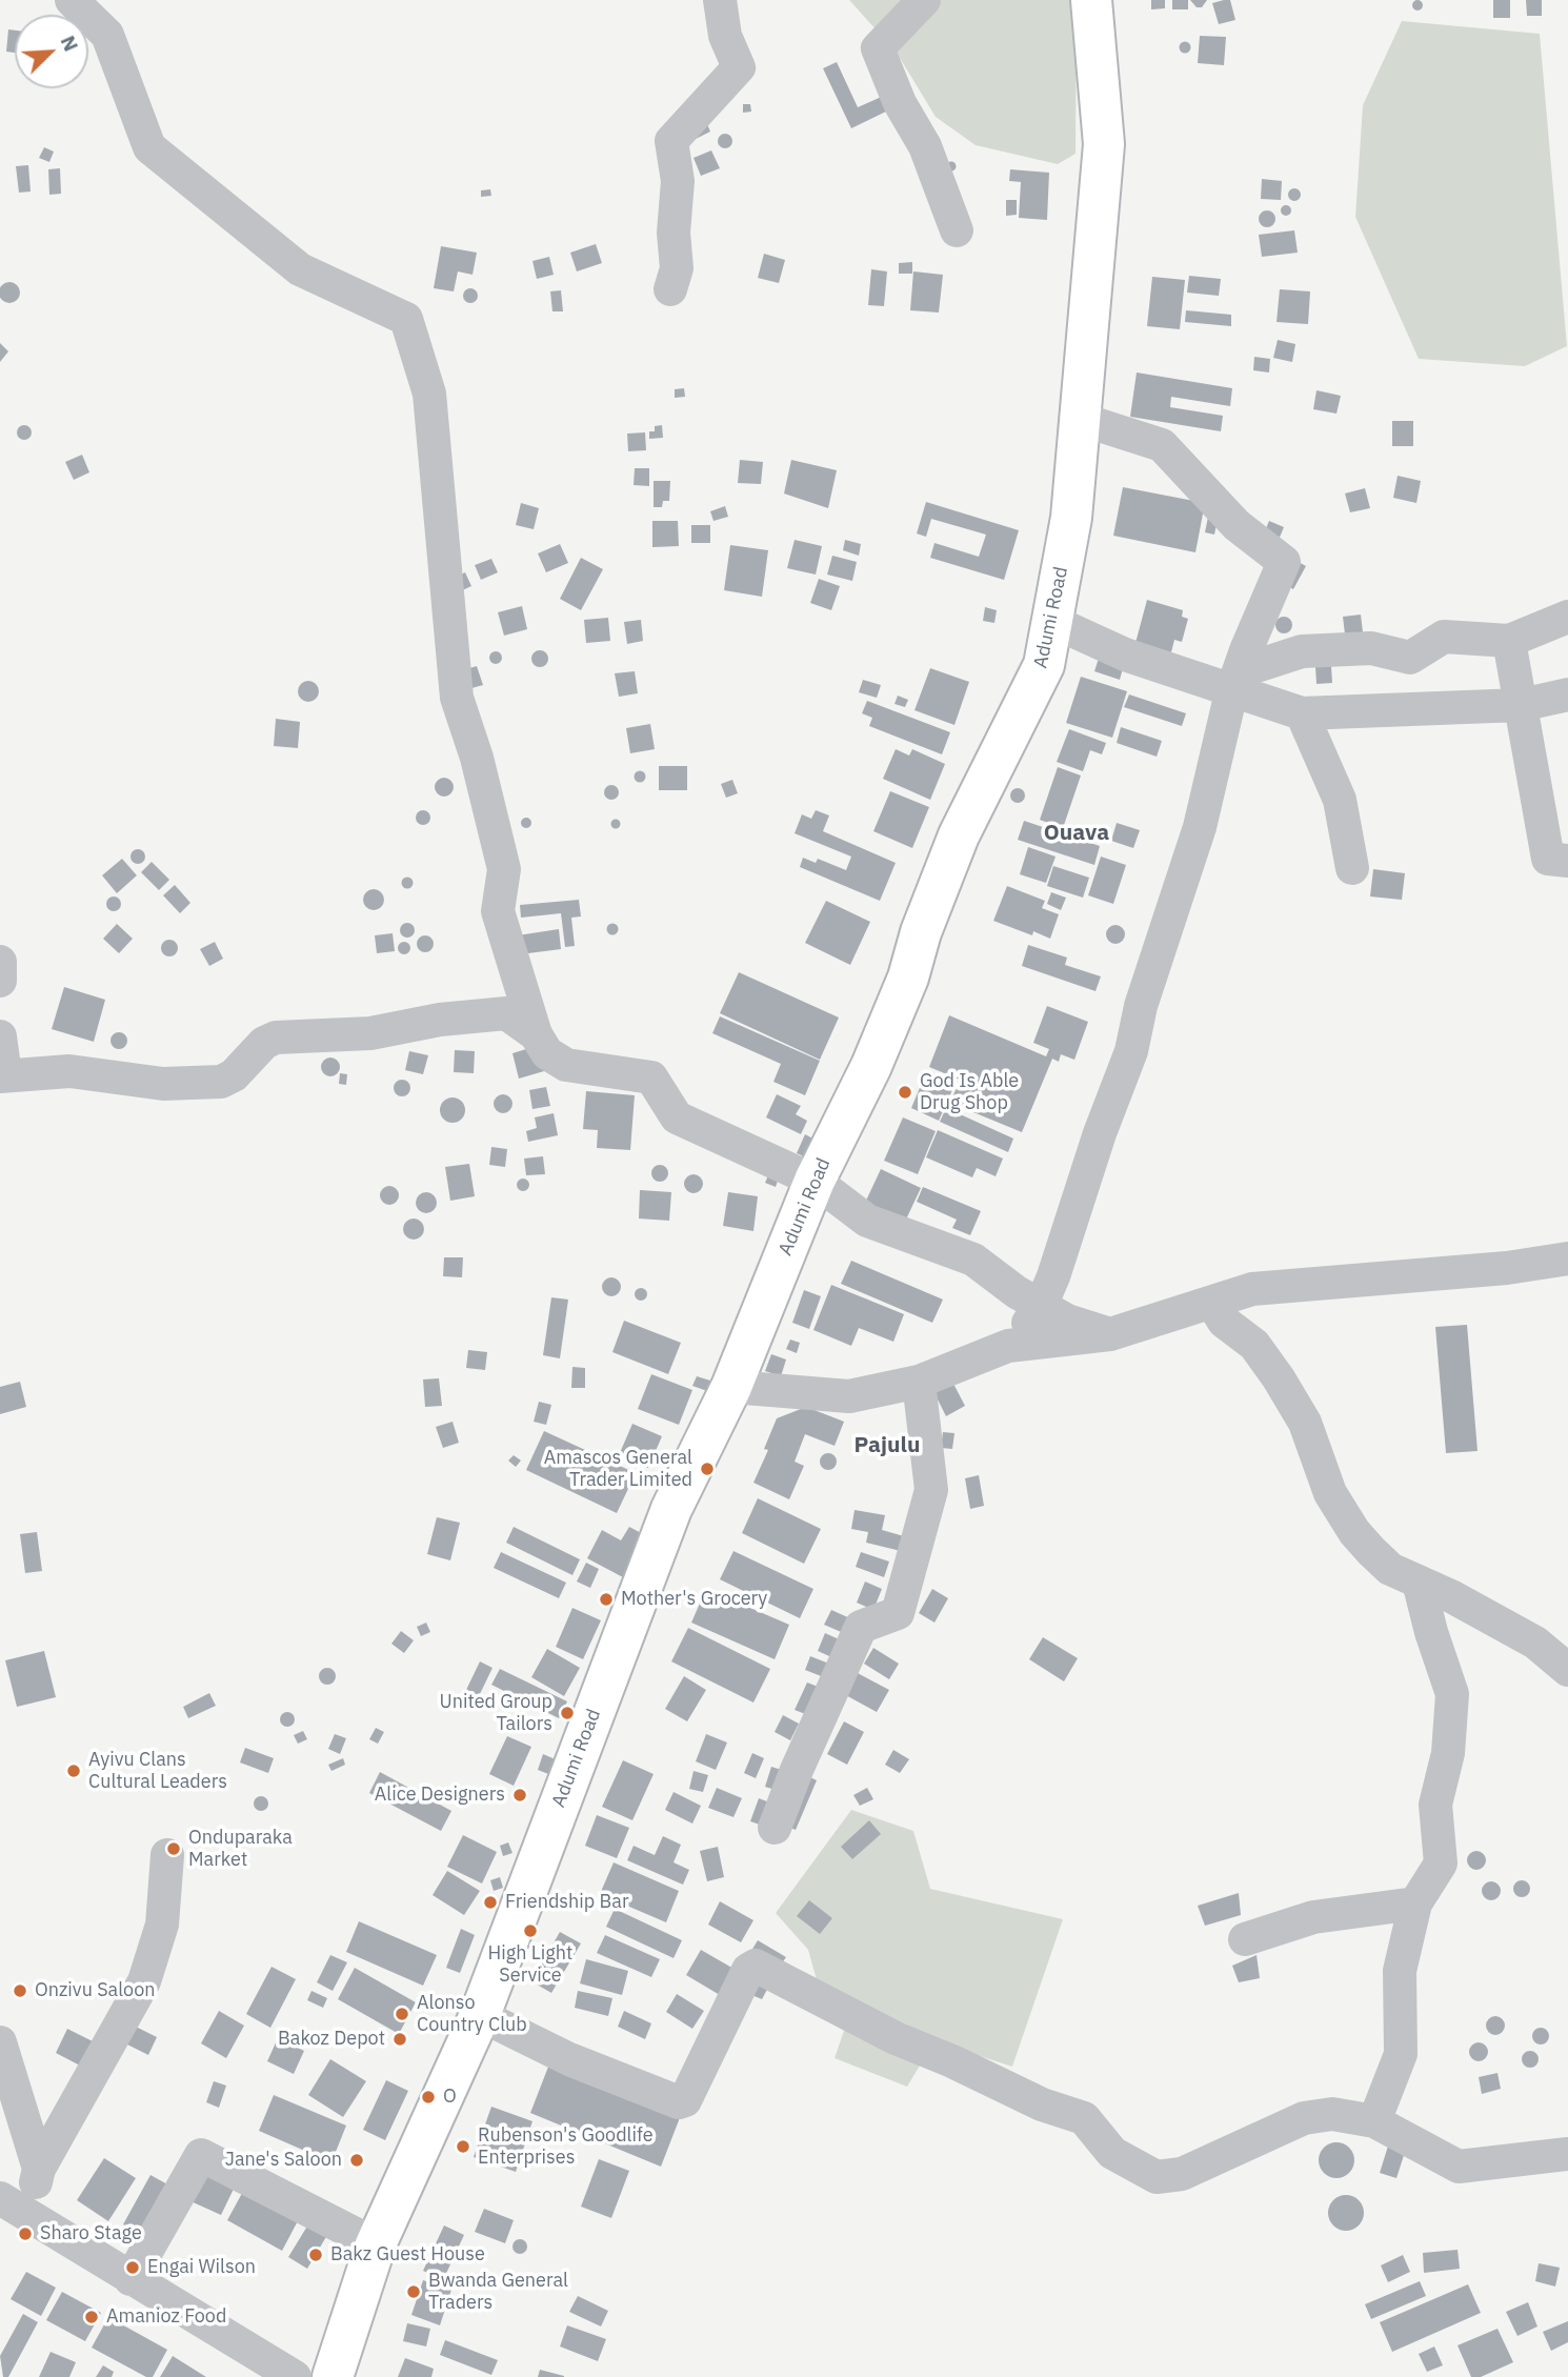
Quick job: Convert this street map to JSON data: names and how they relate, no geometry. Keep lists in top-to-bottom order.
{
  "streets": {
    "main road": ["Adumi Road"]
  },
  "districts": ["Ouava", "Pajulu"],
  "places": [
    "God Is Able Drug Shop",
    "Amascos General Trader Limited",
    "Mother's Grocery",
    "United Group Tailors",
    "Ayivu Clans Cultural Leaders",
    "Alice Designers",
    "Onduparaka Market",
    "Friendship Bar",
    "High Light Service",
    "Onzivu Saloon",
    "Alonso Country Club",
    "Bakoz Depot",
    "O",
    "Rubenson's Goodlife Enterprises",
    "Jane's Saloon",
    "Sharo Stage",
    "Bakz Guest House",
    "Engai Wilson",
    "Bwanda General Traders",
    "Amanioz Food"
  ],
  "north": "top right"
}
